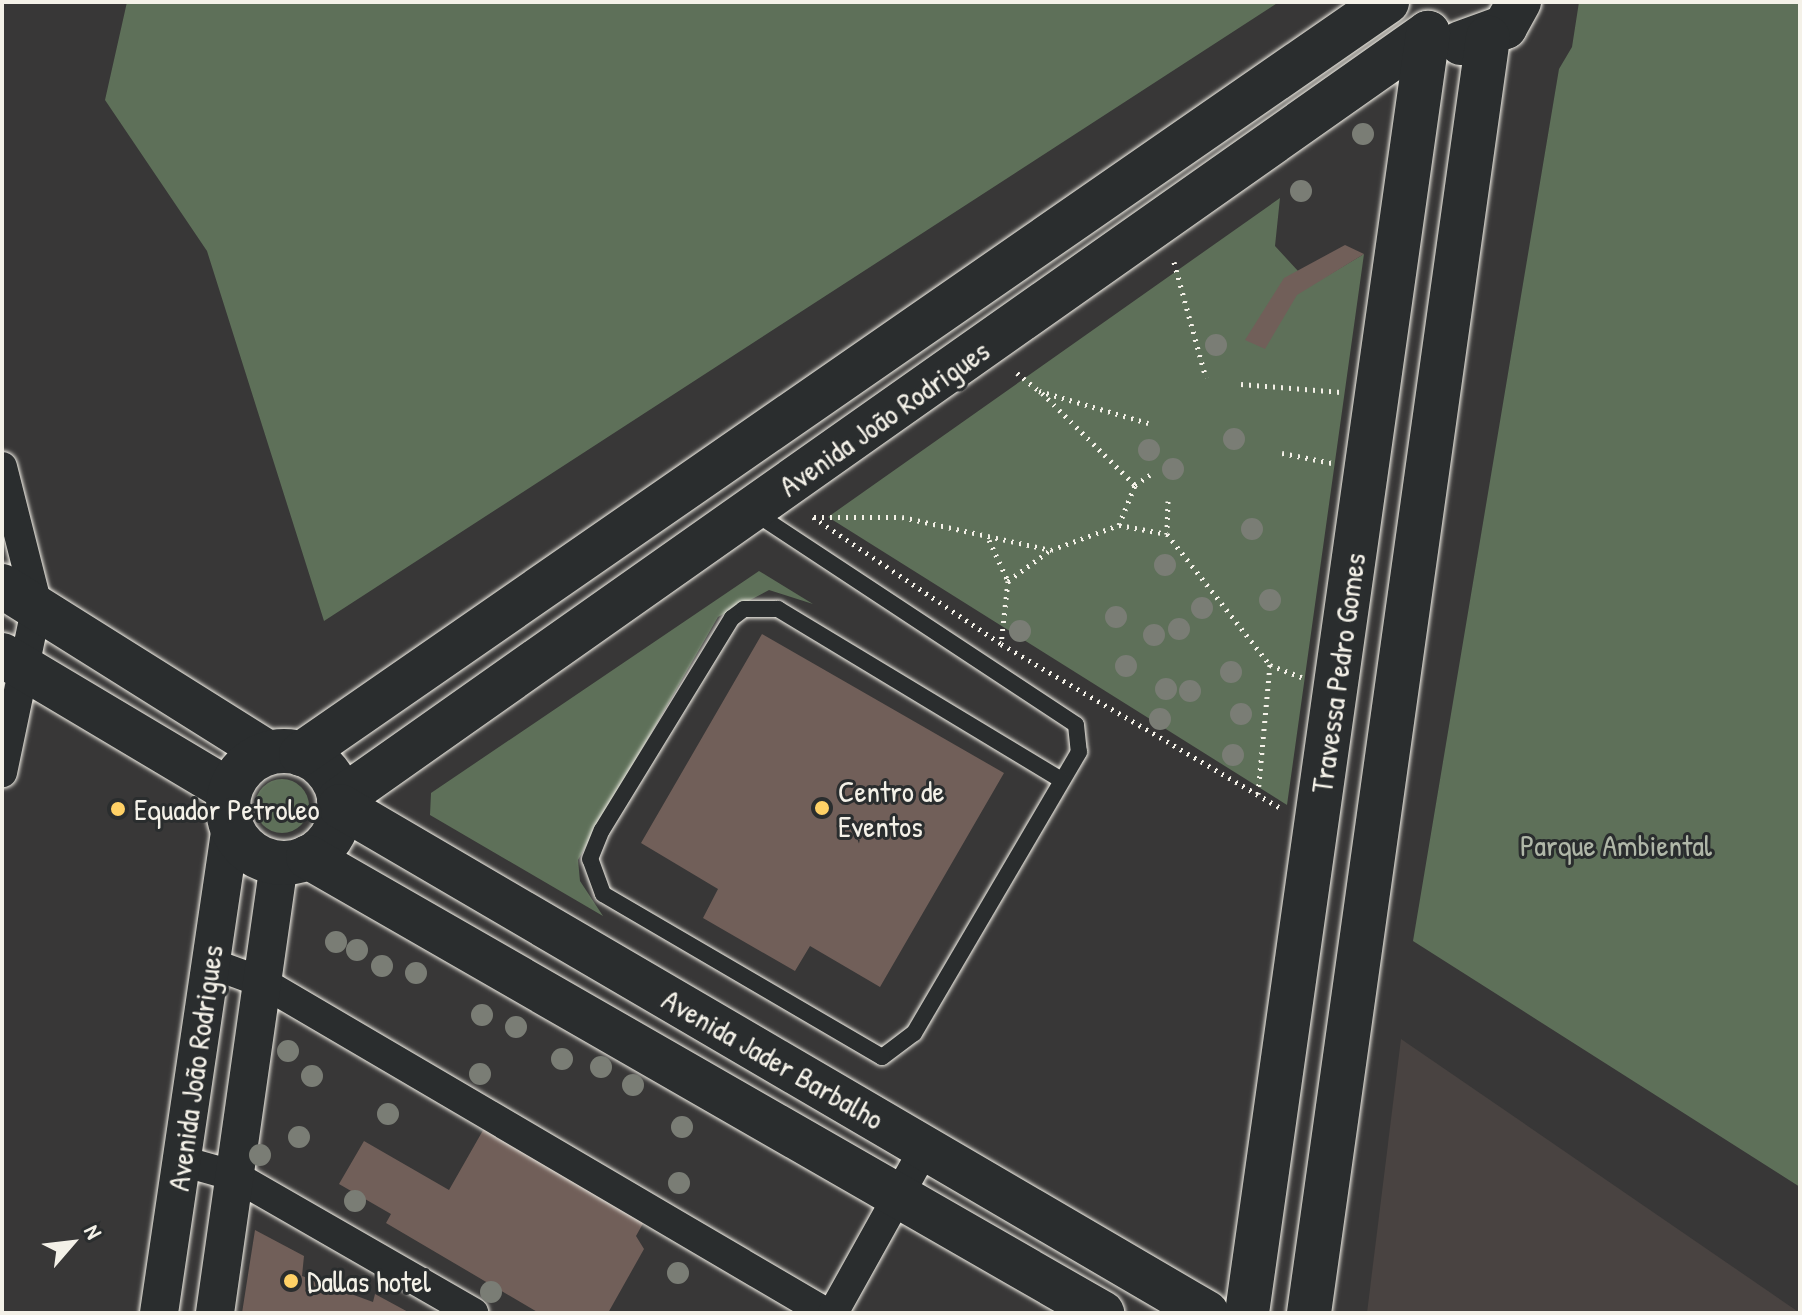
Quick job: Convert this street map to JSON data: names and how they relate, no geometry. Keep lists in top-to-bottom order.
{
  "streets": {
    "main road": ["Avenida João Rodrigues", "Travessa Pedro Gomes", "Avenida Jader Barbalho"]
  },
  "crossings": [
    ["Avenida João Rodrigues", "Travessa Pedro Gomes"],
    ["Avenida João Rodrigues", "Avenida Jader Barbalho"]
  ],
  "parks": ["Parque Ambiental"],
  "places": ["Centro de Eventos", "Equador Petroleo", "Dallas hotel"],
  "north": "top right"
}
